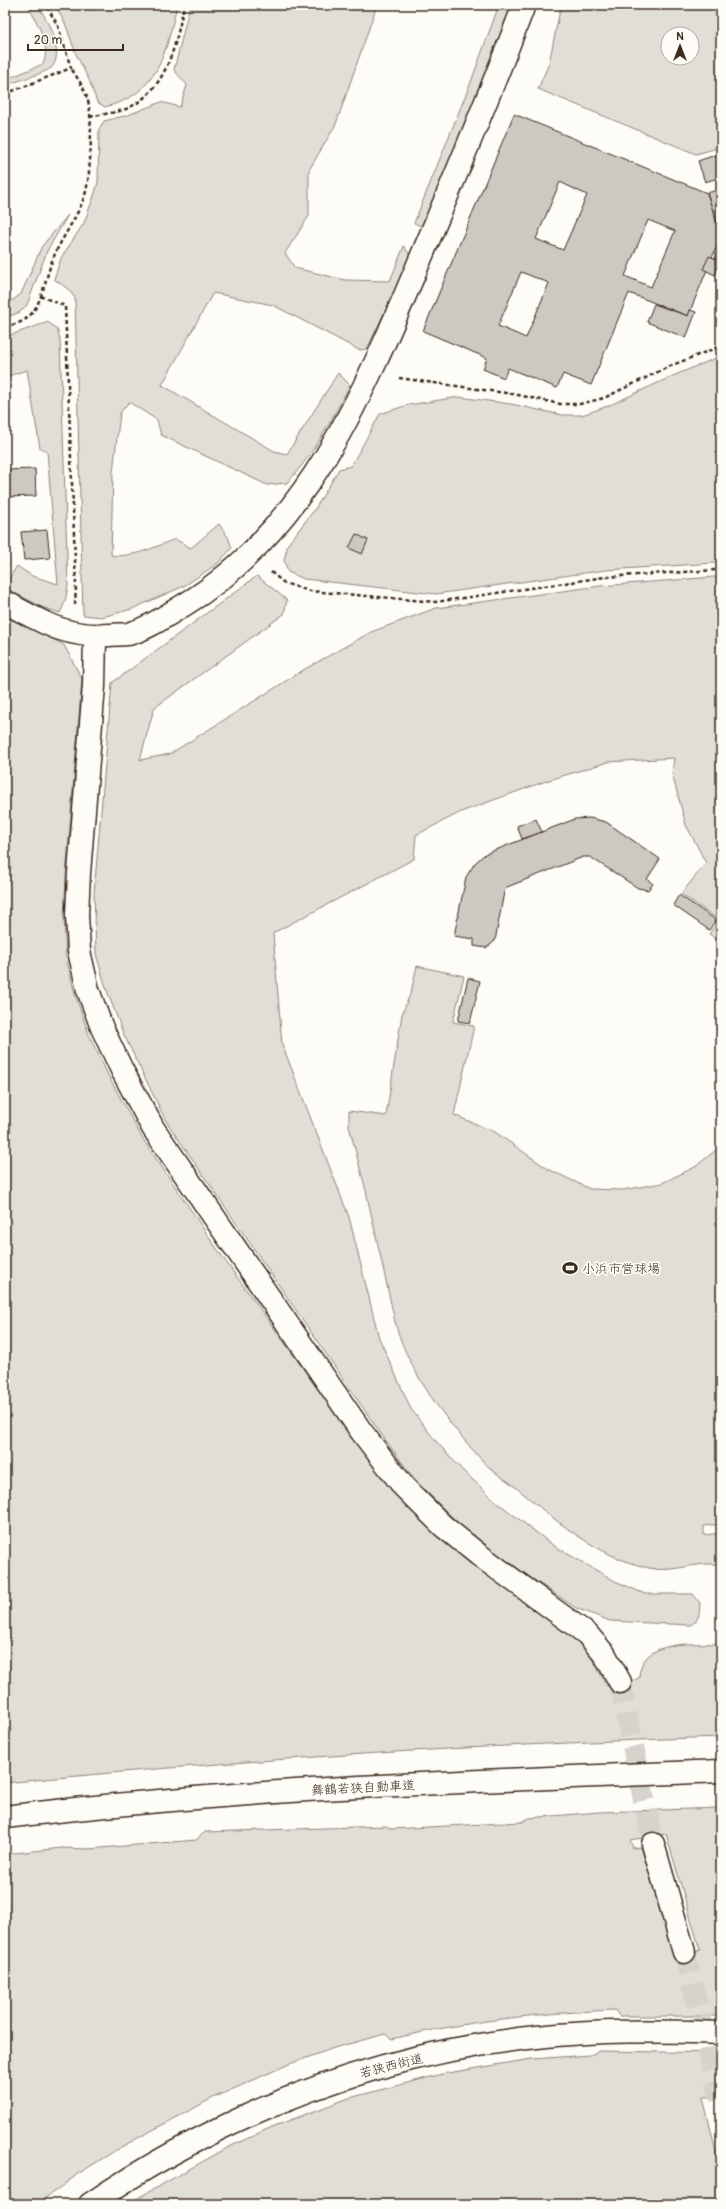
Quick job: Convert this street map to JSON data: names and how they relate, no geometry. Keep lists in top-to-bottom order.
{
  "streets": {
    "main road": ["舞鶴若狭自動車道", "若狭西街道"]
  },
  "places": {
    "sports": ["小浜市営球場"]
  },
  "scale_bar": "20 m",
  "north": "top"
}
